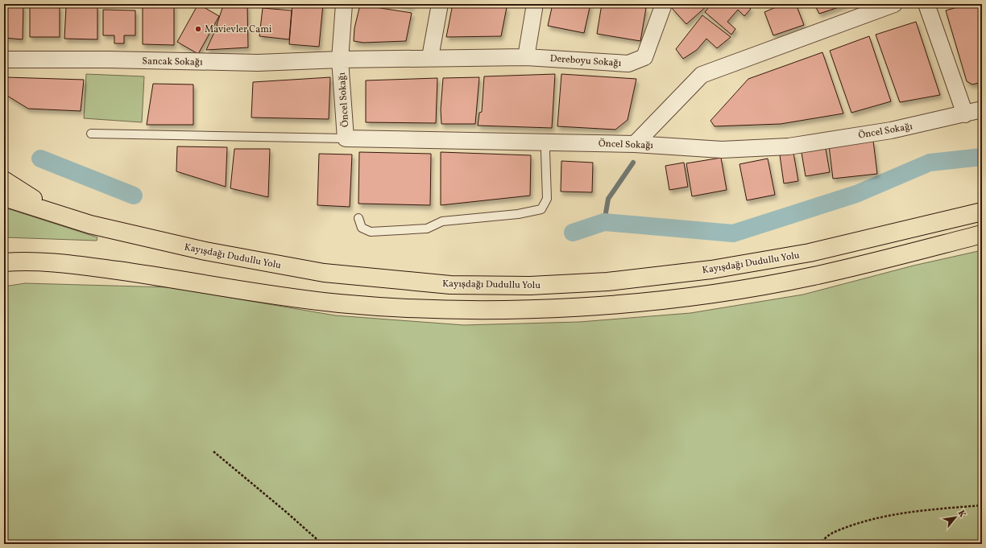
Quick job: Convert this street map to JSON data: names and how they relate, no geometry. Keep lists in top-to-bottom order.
{
  "streets": {
    "main road": ["Kayışdağı Dudullu Yolu"],
    "street": ["Dereboyu Sokağı", "Sancak Sokağı", "Öncel Sokağı"]
  },
  "crossings": [
    ["Dereboyu Sokağı", "Sancak Sokağı"],
    ["Sancak Sokağı", "Öncel Sokağı"]
  ],
  "places": ["Mavievler Cami"],
  "north": "top right"
}
